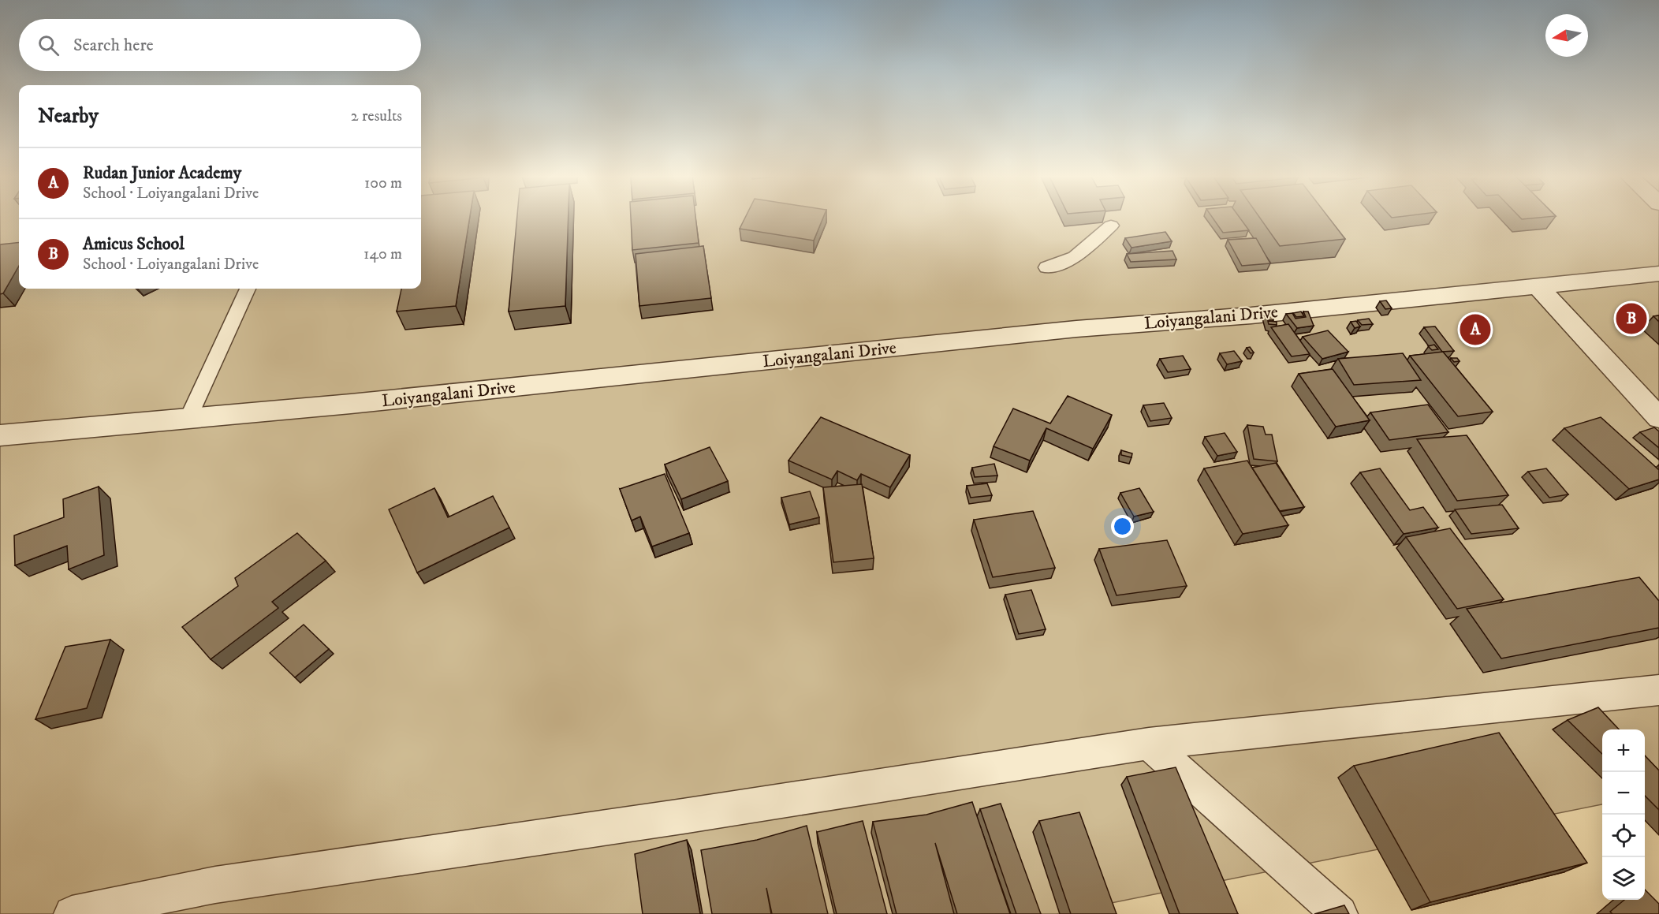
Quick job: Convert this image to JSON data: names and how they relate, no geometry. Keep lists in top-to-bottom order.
{
  "streets": {
    "street": ["Loiyangalani Drive"]
  },
  "north": "left",
  "page": {
    "search": "Search here",
    "heading": ["Nearby", "2 results"],
    "list": [
      {
        "mark": "A",
        "name": "Rudan Junior Academy",
        "note": "School · Loiyangalani Drive",
        "value": "100 m"
      },
      {
        "mark": "B",
        "name": "Amicus School",
        "note": "School · Loiyangalani Drive",
        "value": "140 m"
      }
    ],
    "pins": ["B", "A"],
    "map_buttons": ["+", "−"]
  }
}
